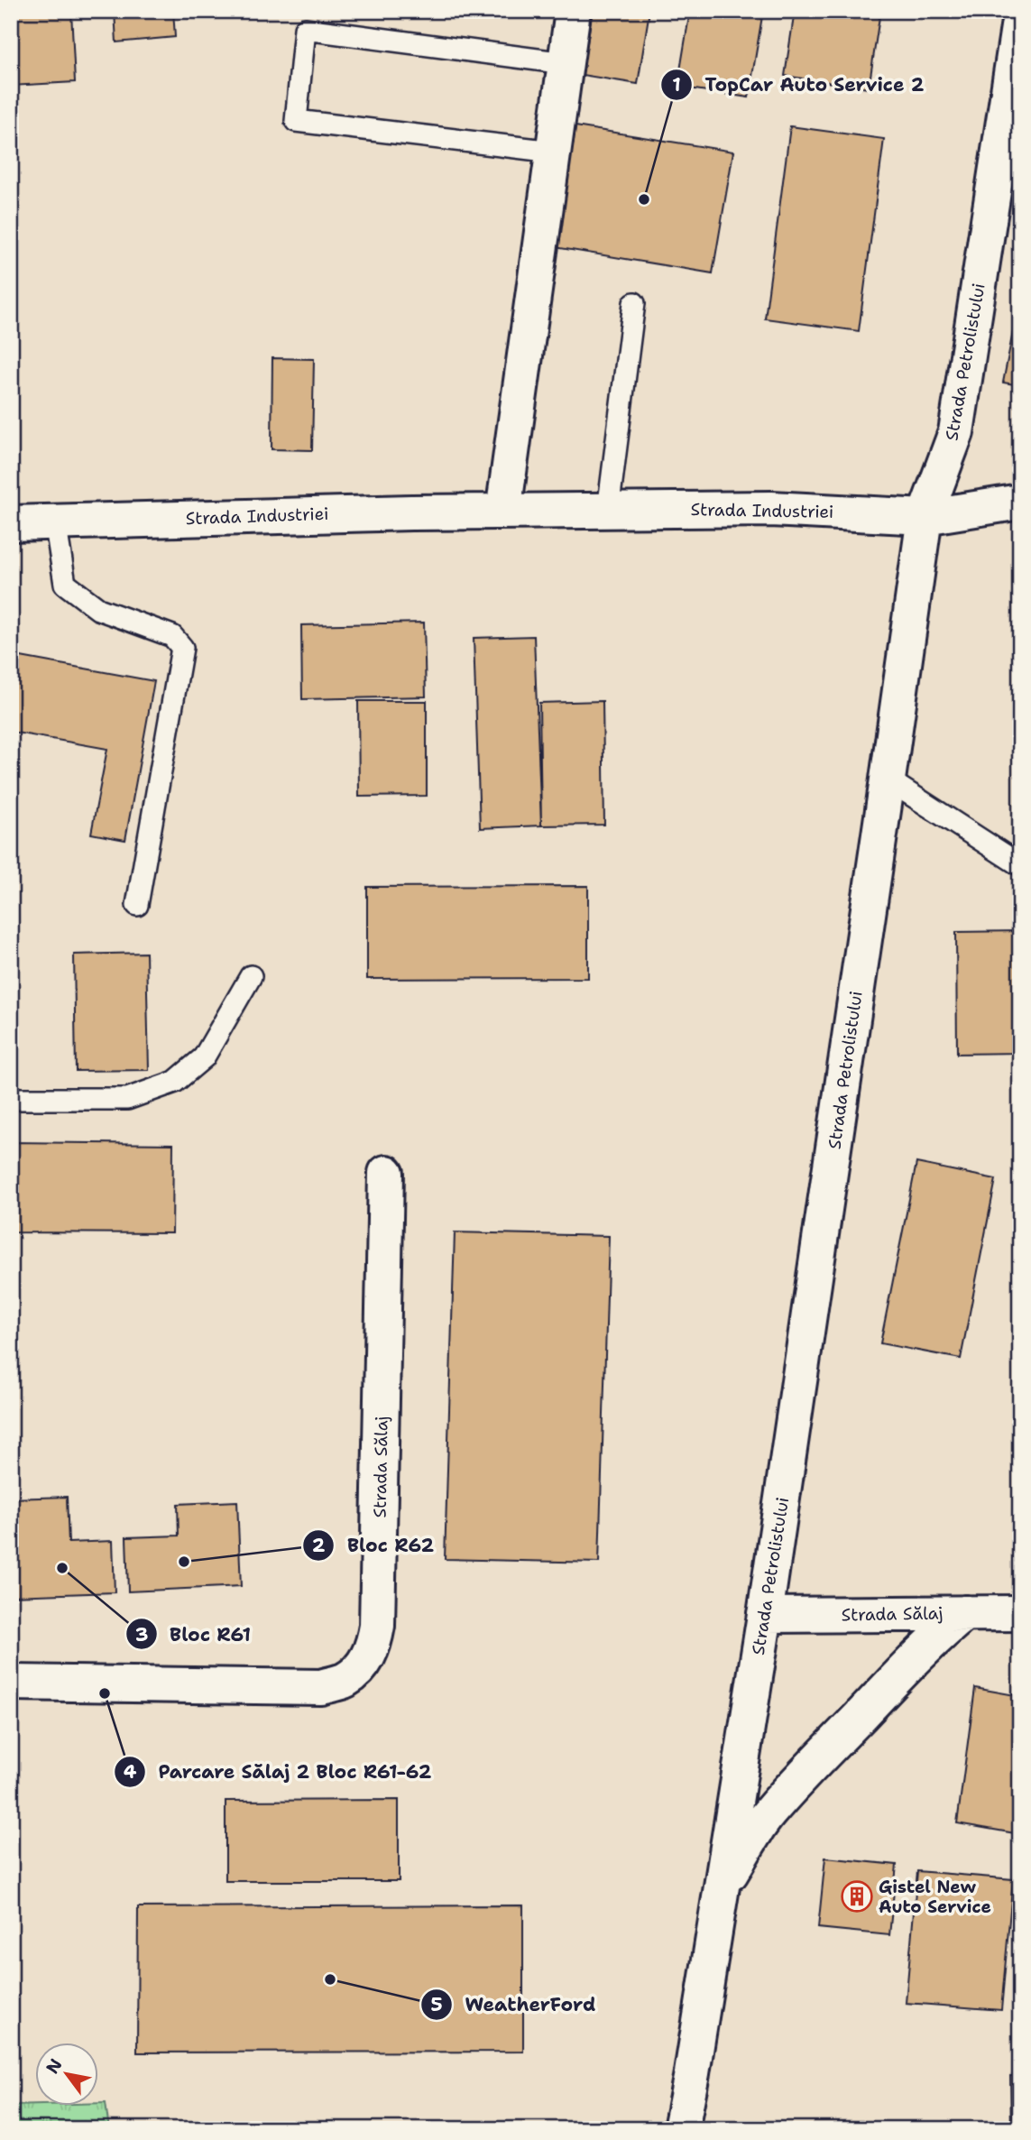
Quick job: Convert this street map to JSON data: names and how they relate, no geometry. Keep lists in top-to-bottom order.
{
  "streets": {
    "street": ["Strada Petrolistului", "Strada Industriei", "Strada Sălaj"]
  },
  "crossings": [
    ["Strada Petrolistului", "Strada Industriei"],
    ["Strada Petrolistului", "Strada Sălaj"]
  ],
  "places": {
    "other": [
      "TopCar Auto Service 2",
      "Bloc R62",
      "Bloc R61",
      "Parcare Sălaj 2 Bloc R61-62",
      "WeatherFord"
    ],
    "building": ["Gistel New Auto Service"]
  },
  "north": "top left"
}
